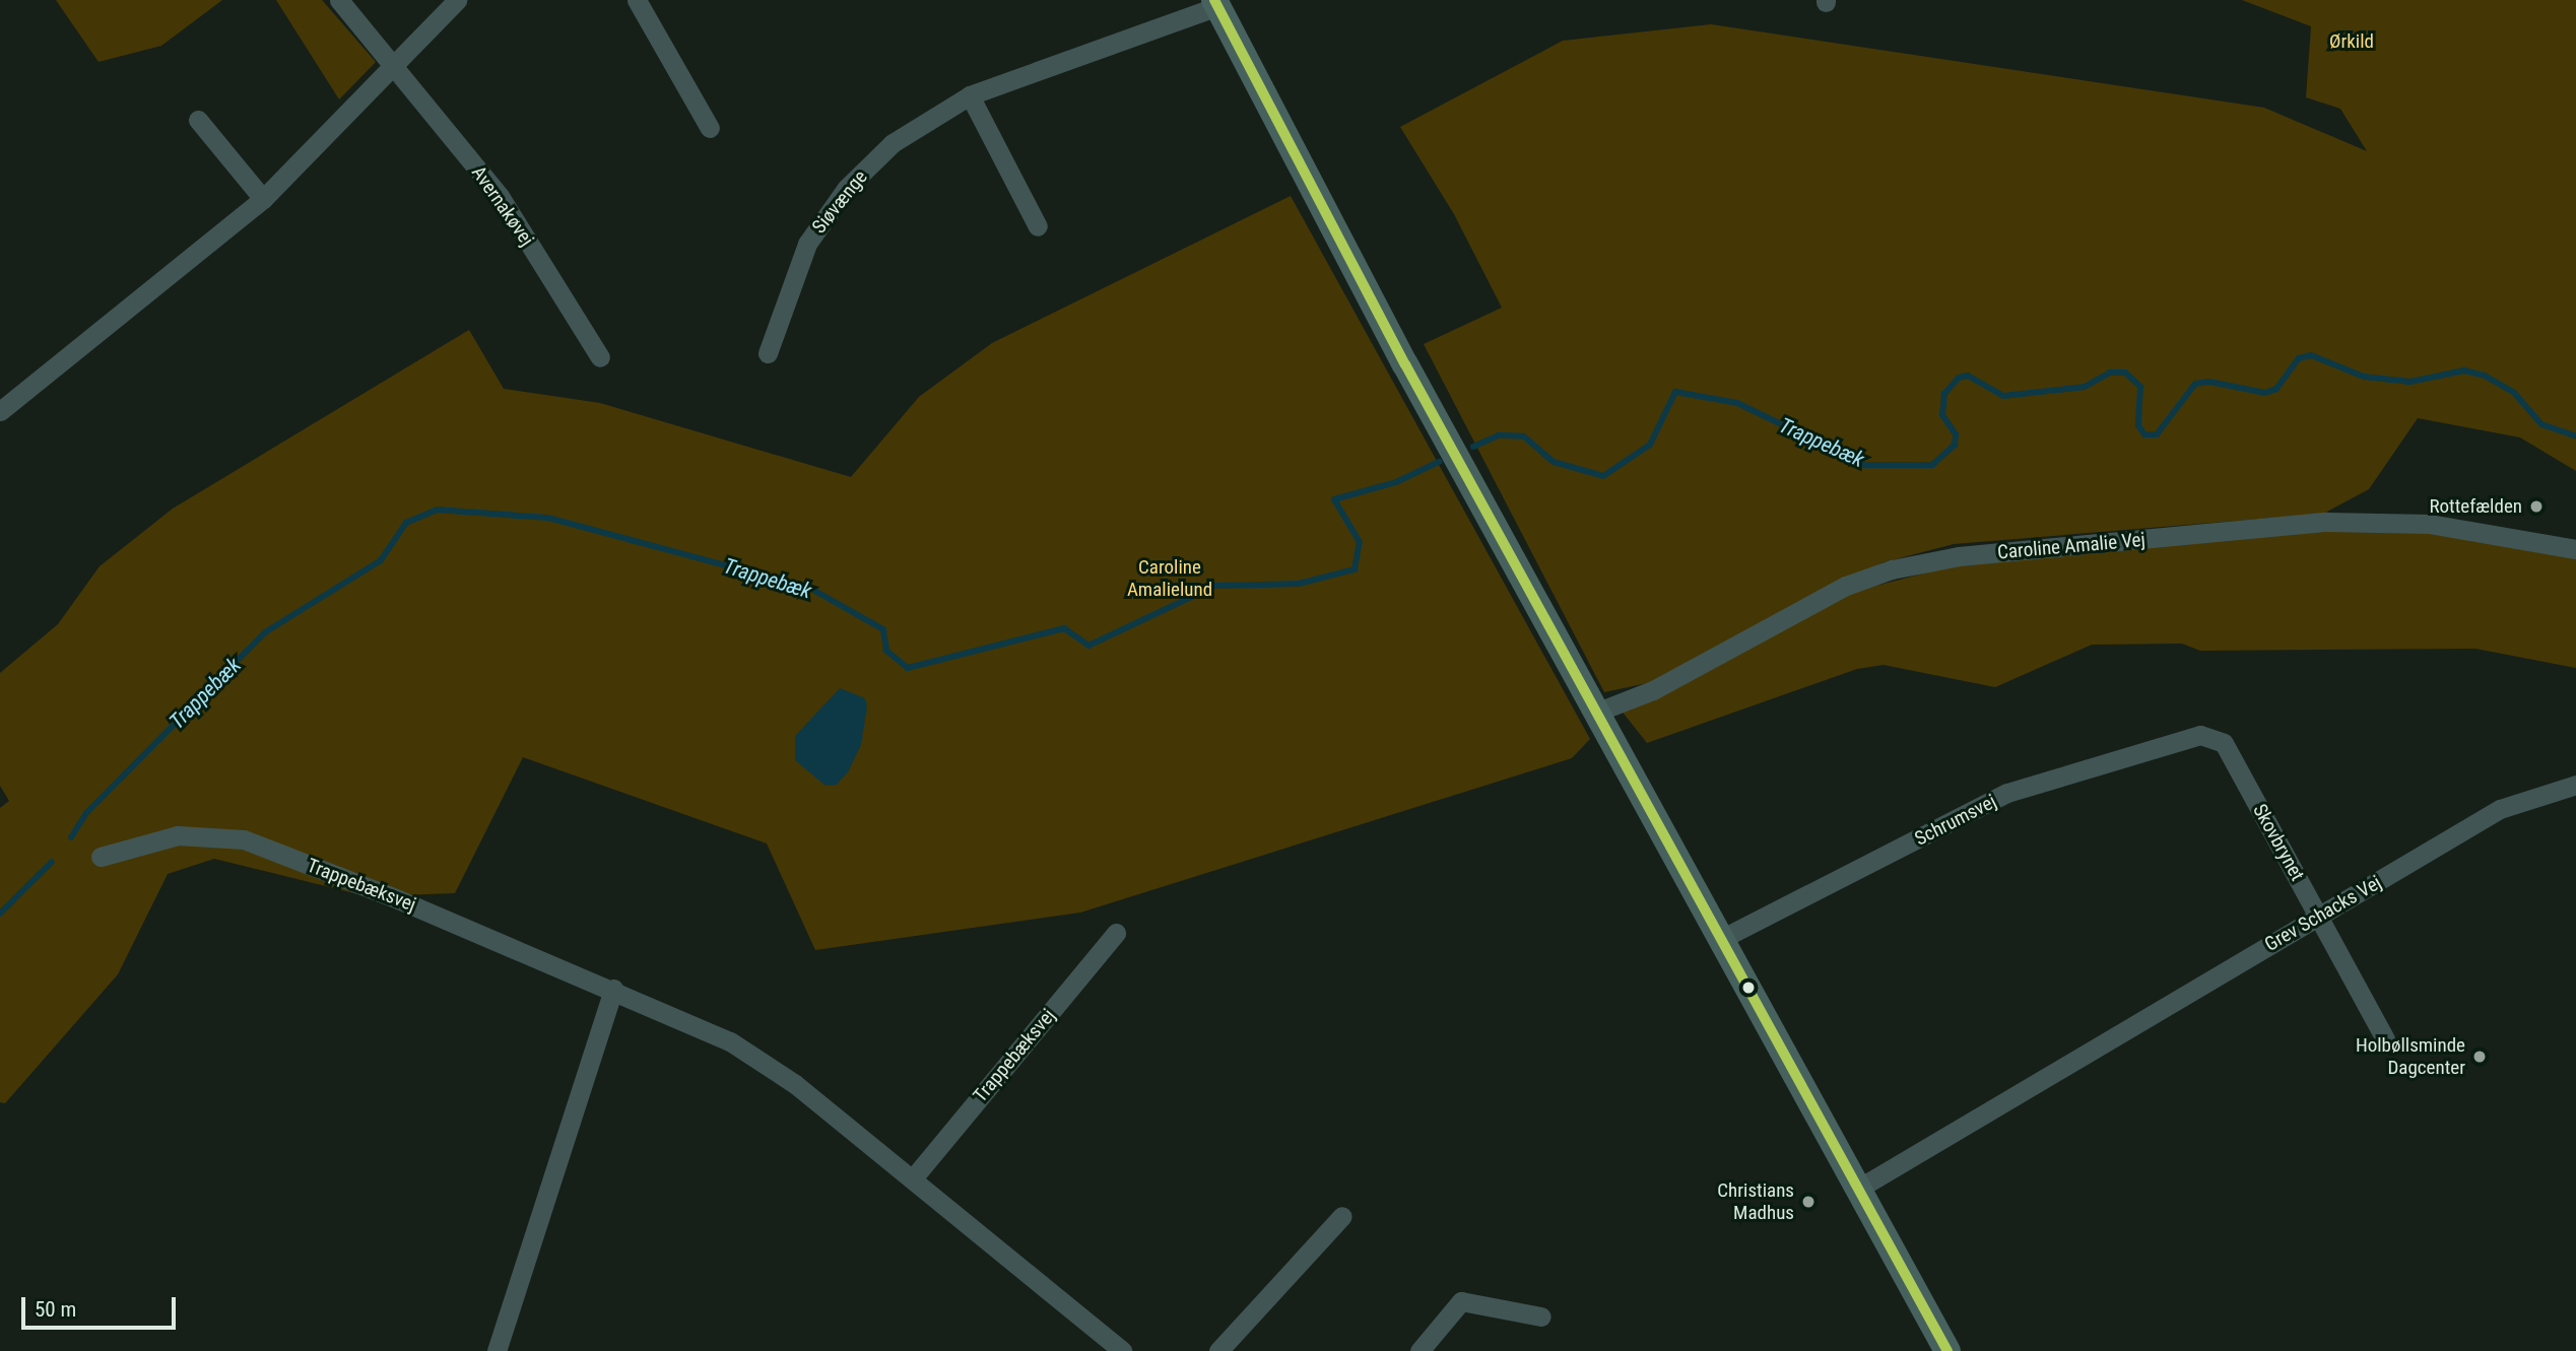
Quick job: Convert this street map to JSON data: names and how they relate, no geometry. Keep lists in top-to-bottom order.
{
  "streets": {
    "street": [
      "Siøvænge",
      "Avernakøvej",
      "Caroline Amalie Vej",
      "Schrumsvej",
      "Skovbrynet",
      "Trappebæksvej",
      "Grev Schacks Vej"
    ]
  },
  "crossings": [
    ["Schrumsvej", "Skovbrynet"],
    ["Skovbrynet", "Grev Schacks Vej"]
  ],
  "water": ["Trappebæk"],
  "parks": ["Ørkild", "Caroline Amalielund"],
  "places": ["Rottefælden", "Holbøllsminde Dagcenter", "Christians Madhus"],
  "scale_bar": "50 m"
}
